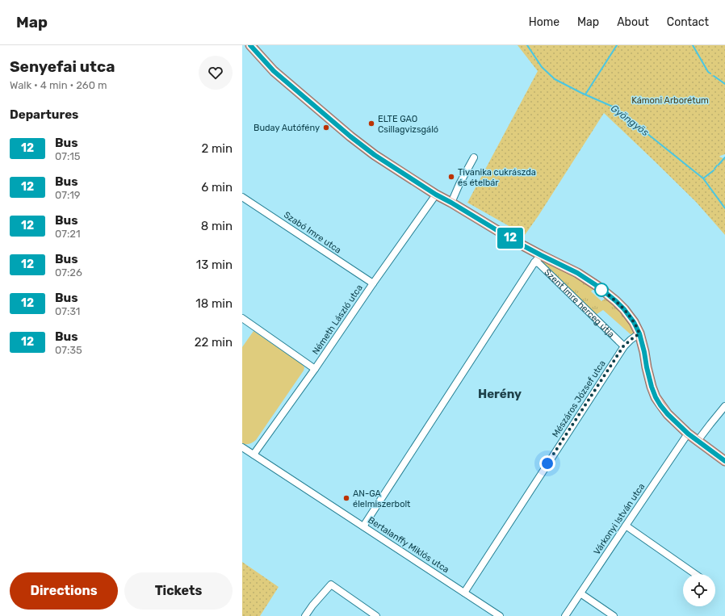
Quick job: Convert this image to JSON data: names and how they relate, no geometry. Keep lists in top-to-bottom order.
{
  "streets": {
    "main road": ["Szent Imre herceg útja"],
    "street": [
      "Szabó Imre utca",
      "Németh László utca",
      "Mészáros József utca",
      "Várkonyi István utca",
      "Bertalanffy Miklós utca"
    ]
  },
  "crossings": [
    ["Szabó Imre utca", "Németh László utca"],
    ["Szent Imre herceg útja", "Németh László utca"],
    ["Szent Imre herceg útja", "Mészáros József utca"],
    ["Szent Imre herceg útja", "Várkonyi István utca"],
    ["Németh László utca", "Bertalanffy Miklós utca"],
    ["Mészáros József utca", "Bertalanffy Miklós utca"]
  ],
  "districts": ["Herény"],
  "water": ["Gyöngyös"],
  "parks": ["Kámoni Arborétum"],
  "places": [
    "ELTE GAO Csillagvizsgáló",
    "Buday Autófény",
    "Tivanika cukrászda és ételbár",
    "AN-GA élelmiszerbolt"
  ],
  "lines": ["bus line 12"],
  "page": {
    "header": "Map",
    "nav": [
      "Home",
      "Map",
      "About",
      "Contact"
    ],
    "heading": [
      ["Senyefai utca", "Walk · 4 min · 260 m"],
      "Departures"
    ],
    "on_map": "12",
    "list": [
      {
        "mark": "12",
        "name": "Bus",
        "note": "07:15",
        "value": "2 min"
      },
      {
        "mark": "12",
        "name": "Bus",
        "note": "07:19",
        "value": "6 min"
      },
      {
        "mark": "12",
        "name": "Bus",
        "note": "07:21",
        "value": "8 min"
      },
      {
        "mark": "12",
        "name": "Bus",
        "note": "07:26",
        "value": "13 min"
      },
      {
        "mark": "12",
        "name": "Bus",
        "note": "07:31",
        "value": "18 min"
      },
      {
        "mark": "12",
        "name": "Bus",
        "note": "07:35",
        "value": "22 min"
      }
    ],
    "buttons": ["Directions", "Tickets"]
  }
}
